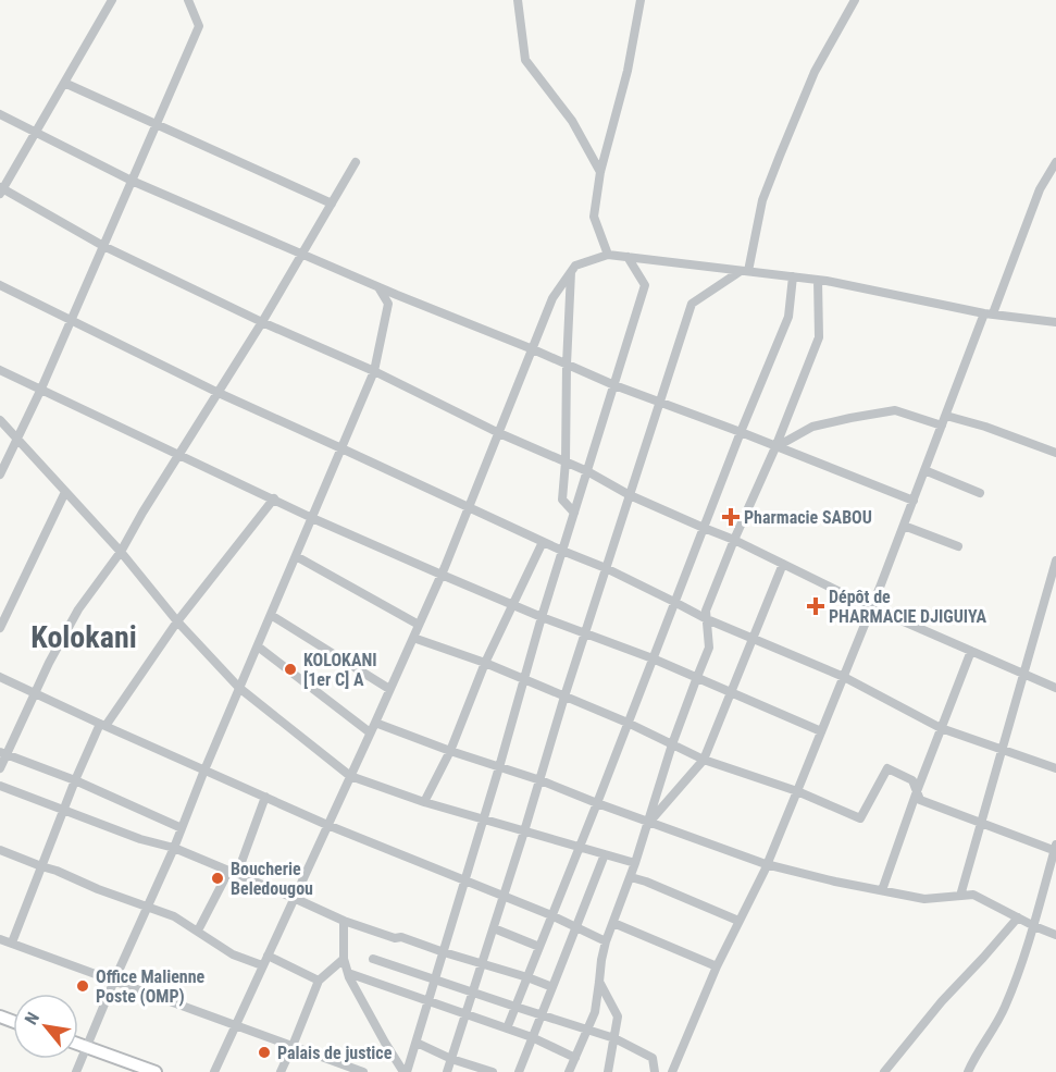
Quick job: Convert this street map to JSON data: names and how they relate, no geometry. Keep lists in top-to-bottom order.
{
  "districts": ["Kolokani"],
  "places": {
    "health": ["Pharmacie SABOU", "Dépôt de PHARMACIE DJIGUIYA"],
    "other": [
      "KOLOKANI [1er C] A",
      "Boucherie Beledougou",
      "Office Malienne Poste (OMP)",
      "Palais de justice"
    ]
  },
  "north": "top left"
}
